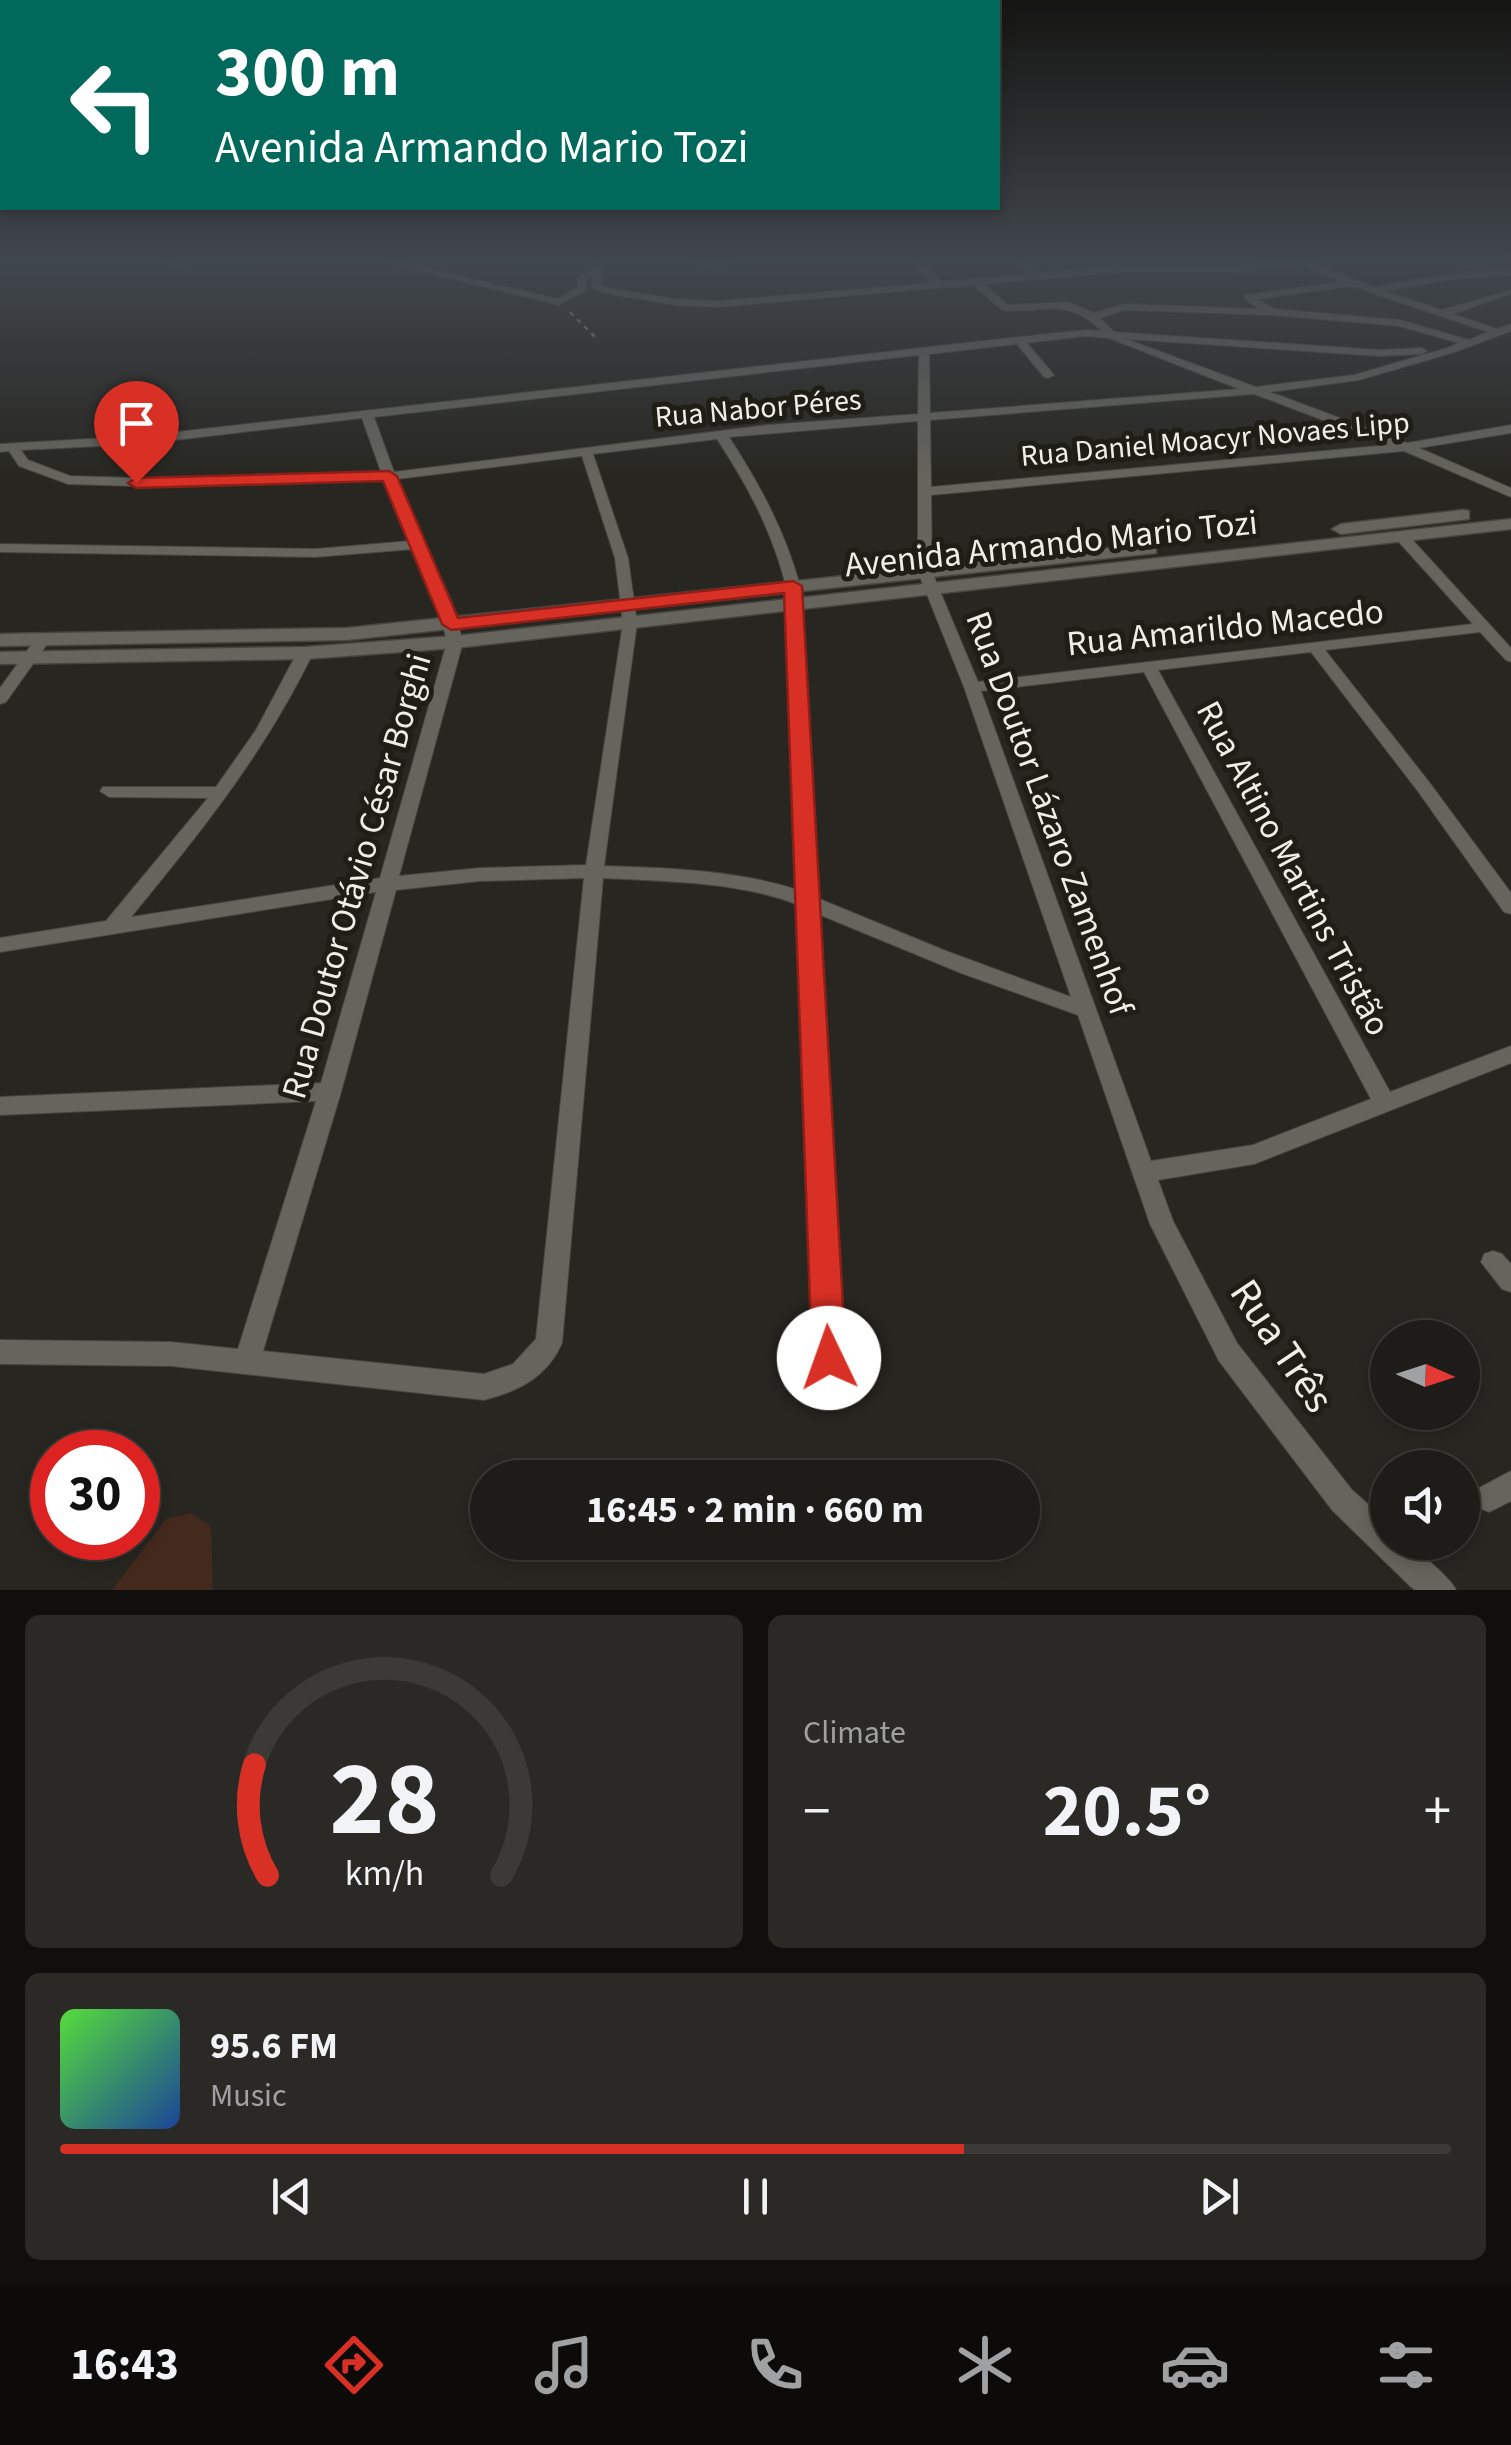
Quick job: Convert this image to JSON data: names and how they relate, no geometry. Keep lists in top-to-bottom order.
{
  "streets": {
    "street": [
      "Rua Nabor Péres",
      "Rua Daniel Moacyr Novaes Lipp",
      "Avenida Armando Mario Tozi",
      "Rua Amarildo Macedo",
      "Rua Doutor Lázaro Zamenhof",
      "Rua Altino Martins Tristão",
      "Rua Doutor Otávio César Borghi",
      "Rua Três"
    ]
  },
  "crossings": [
    ["Rua Nabor Péres", "Rua Doutor Lázaro Zamenhof"],
    ["Rua Nabor Péres", "Rua Doutor Otávio César Borghi"],
    ["Rua Daniel Moacyr Novaes Lipp", "Rua Doutor Lázaro Zamenhof"],
    ["Avenida Armando Mario Tozi", "Rua Doutor Lázaro Zamenhof"],
    ["Avenida Armando Mario Tozi", "Rua Doutor Otávio César Borghi"],
    ["Rua Amarildo Macedo", "Rua Doutor Lázaro Zamenhof"],
    ["Rua Amarildo Macedo", "Rua Altino Martins Tristão"],
    ["Rua Doutor Lázaro Zamenhof", "Rua Três"]
  ],
  "north": "right",
  "page": {
    "turn": ["300 m", "Avenida Armando Mario Tozi"],
    "limit": "30",
    "trip": "16:45 · 2 min · 660 m",
    "tile": "Climate",
    "heat": ["−", "20.5°", "+"],
    "song": ["95.6 FM", "Music"],
    "tabs": "16:43",
    "gauge": ["28", "km/h"]
  }
}
